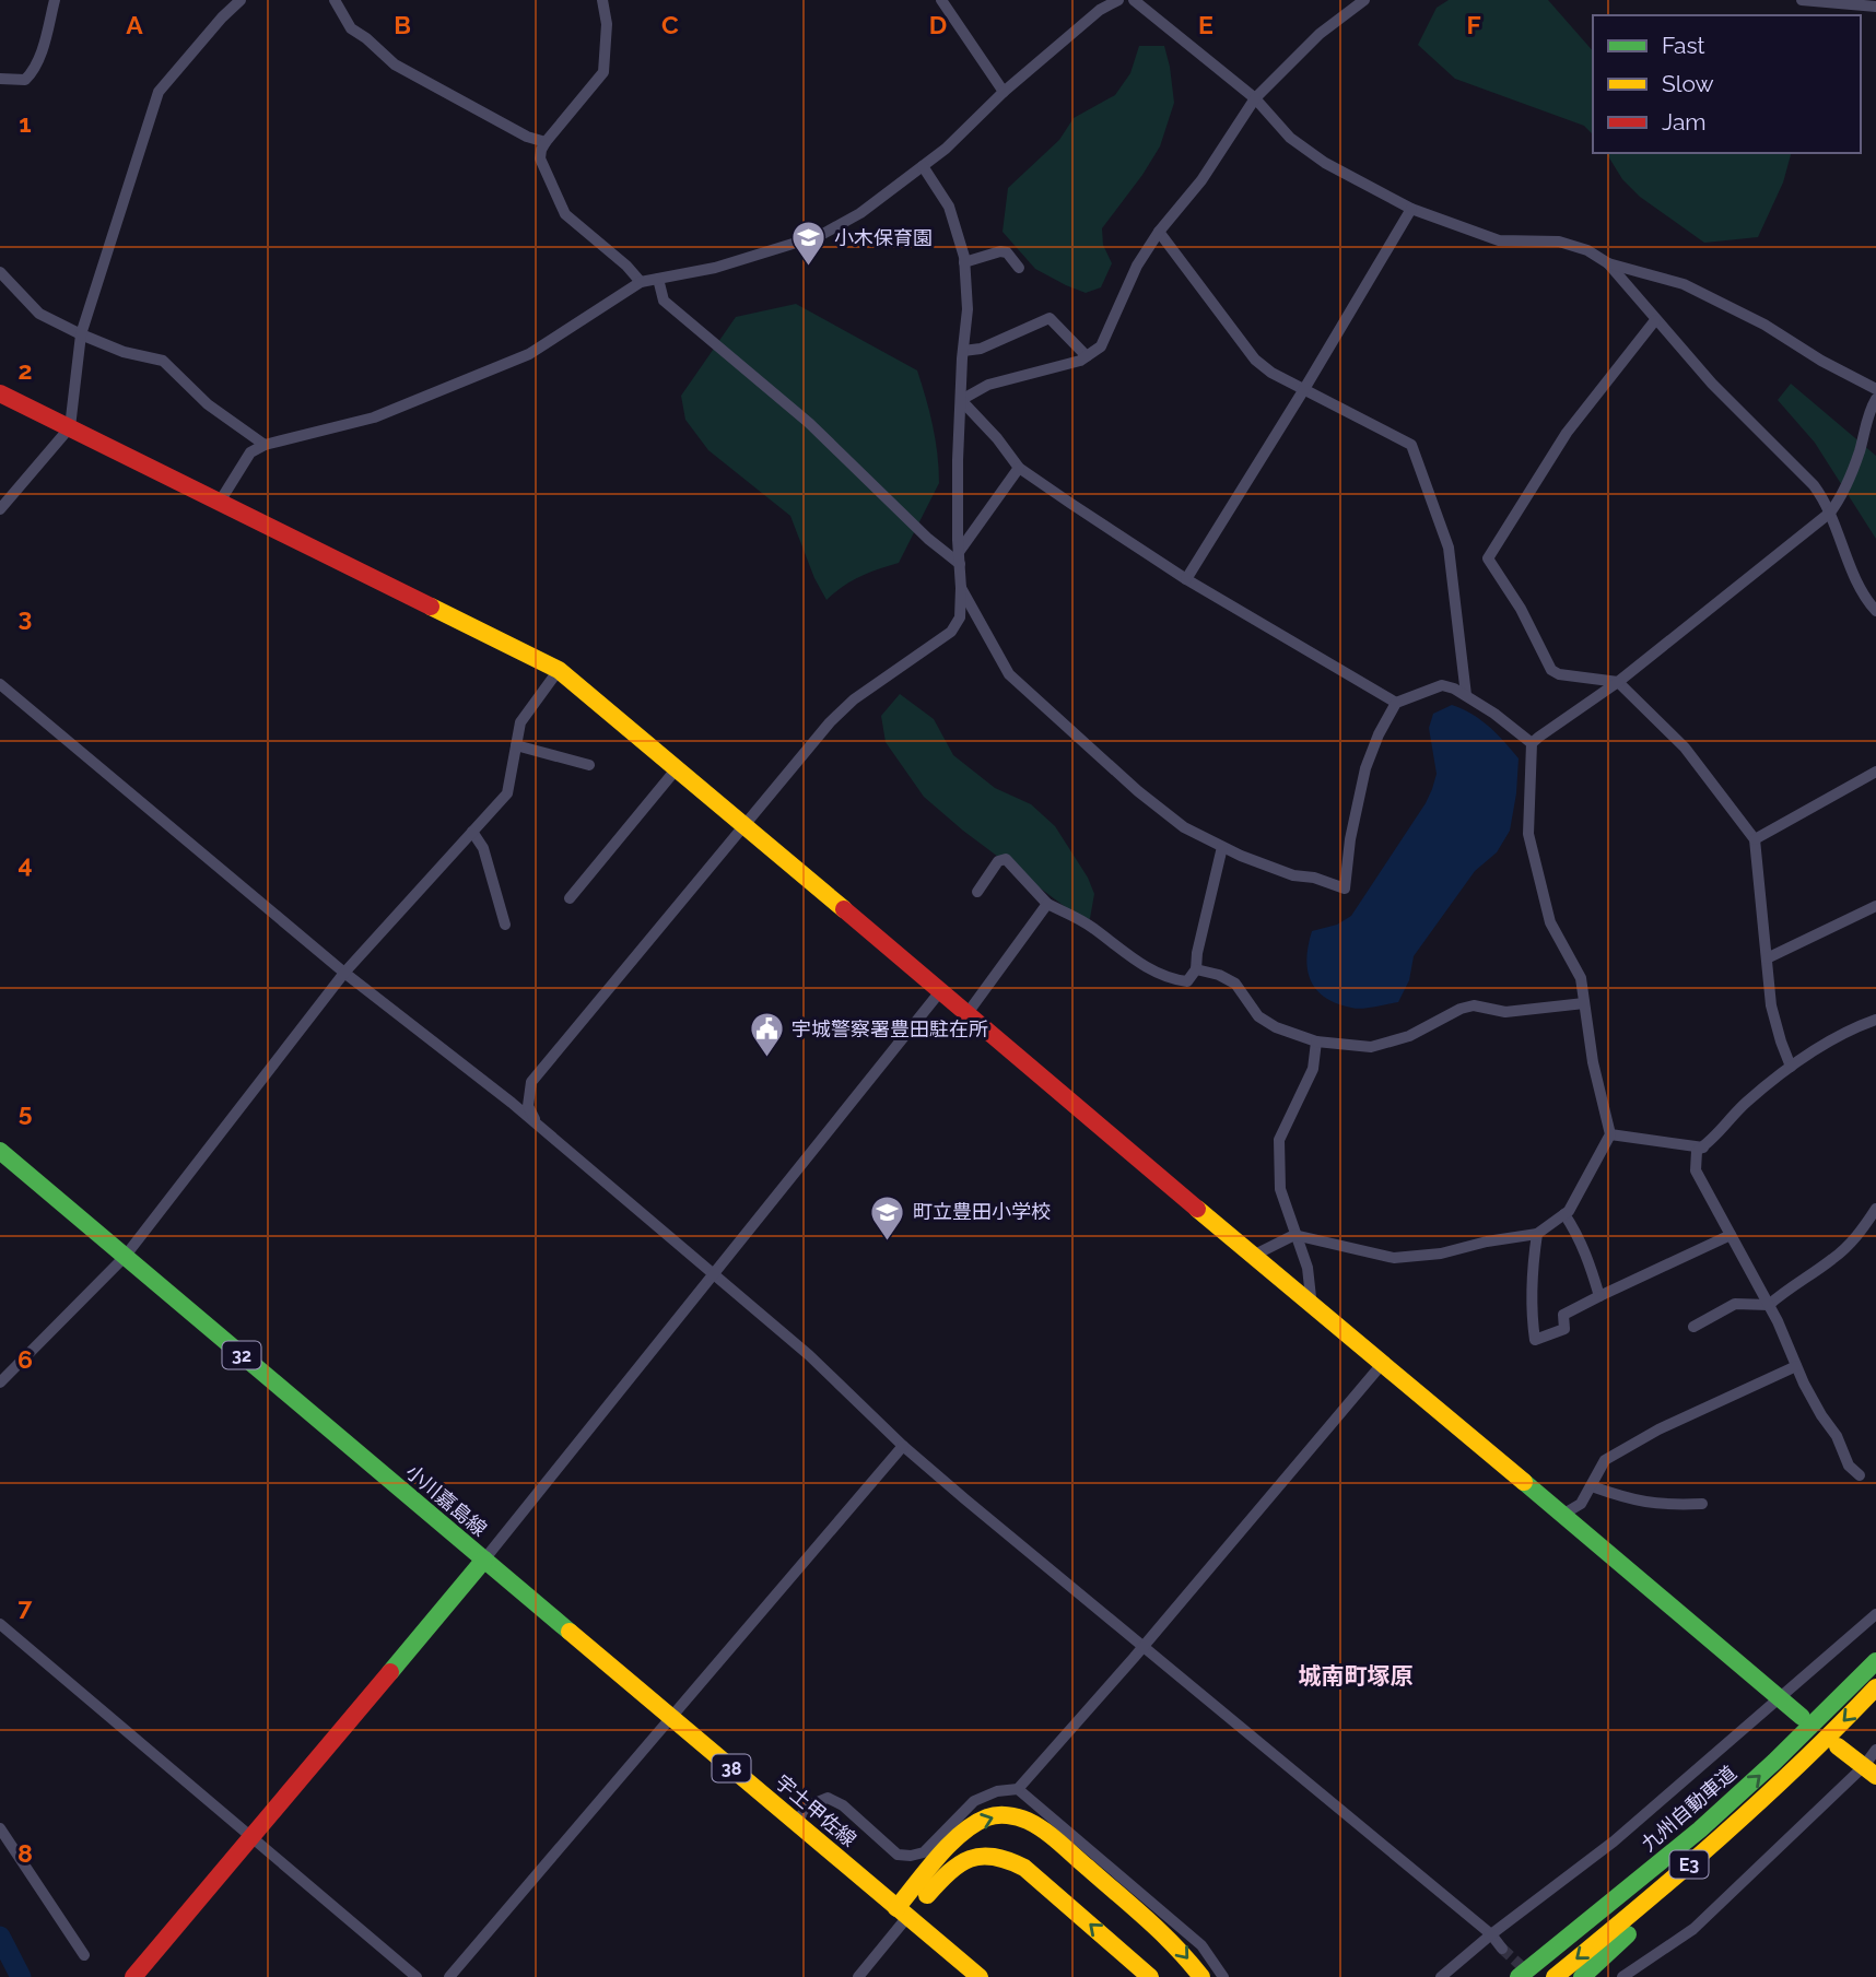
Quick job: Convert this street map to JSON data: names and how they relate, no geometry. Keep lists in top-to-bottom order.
{
  "streets": {
    "main road": [
      "32",
      "小川嘉島線",
      "38",
      "九州自動車道",
      "宇土甲佐線",
      "E3"
    ]
  },
  "crossings": [
    ["小川嘉島線", "宇土甲佐線"]
  ],
  "districts": ["城南町塚原"],
  "places": {
    "school or university": ["小木保育園", "町立豊田小学校"],
    "public building": ["宇城警察署豊田駐在所"]
  },
  "legend": ["Fast", "Slow", "Jam"],
  "grid": {
    "columns": [
      "A",
      "B",
      "C",
      "D",
      "E",
      "F"
    ],
    "rows": [
      "1",
      "2",
      "3",
      "4",
      "5",
      "6",
      "7",
      "8"
    ]
  }
}
